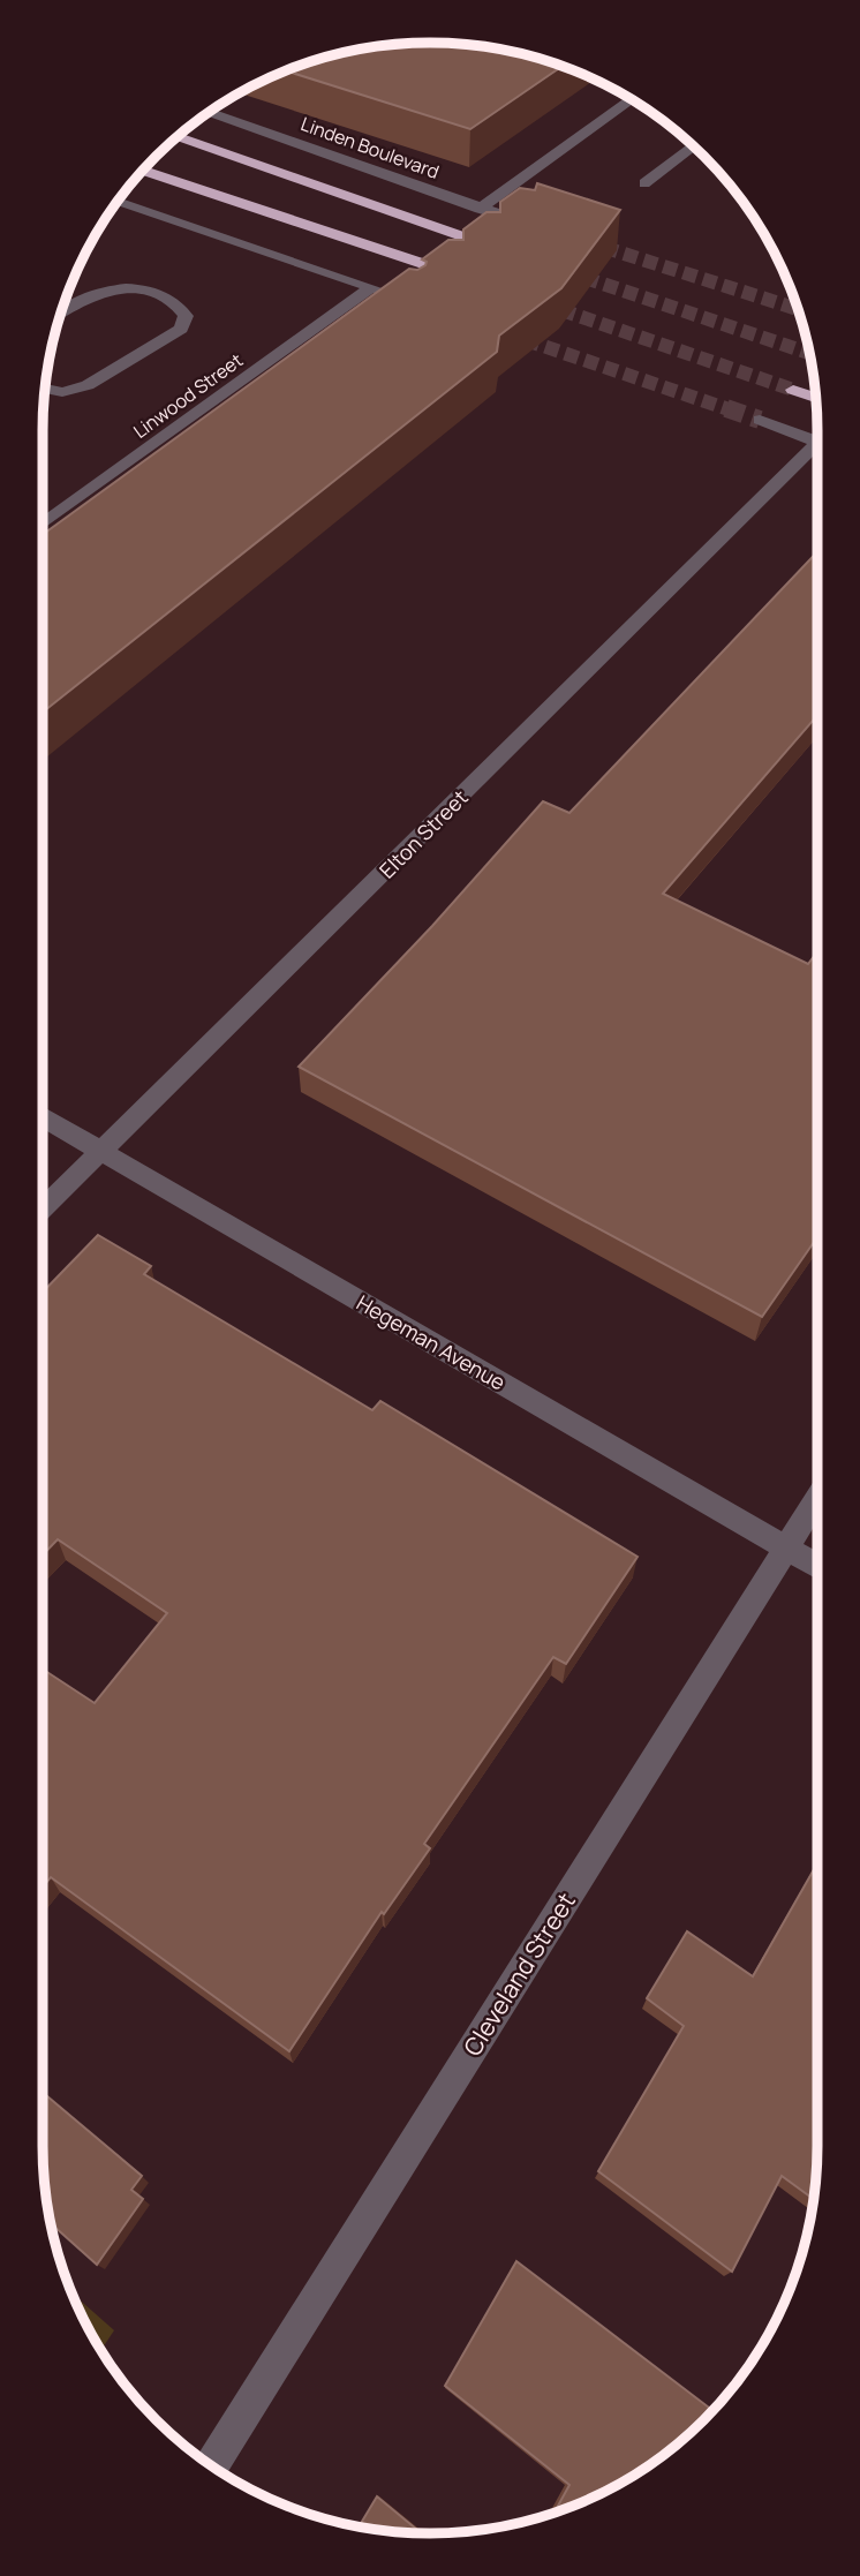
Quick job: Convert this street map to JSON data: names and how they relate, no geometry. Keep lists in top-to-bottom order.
{
  "streets": {
    "street": [
      "Linden Boulevard",
      "Linwood Street",
      "Elton Street",
      "Hegeman Avenue",
      "Cleveland Street"
    ]
  },
  "crossings": [
    ["Elton Street", "Hegeman Avenue"],
    ["Hegeman Avenue", "Cleveland Street"]
  ]
}
